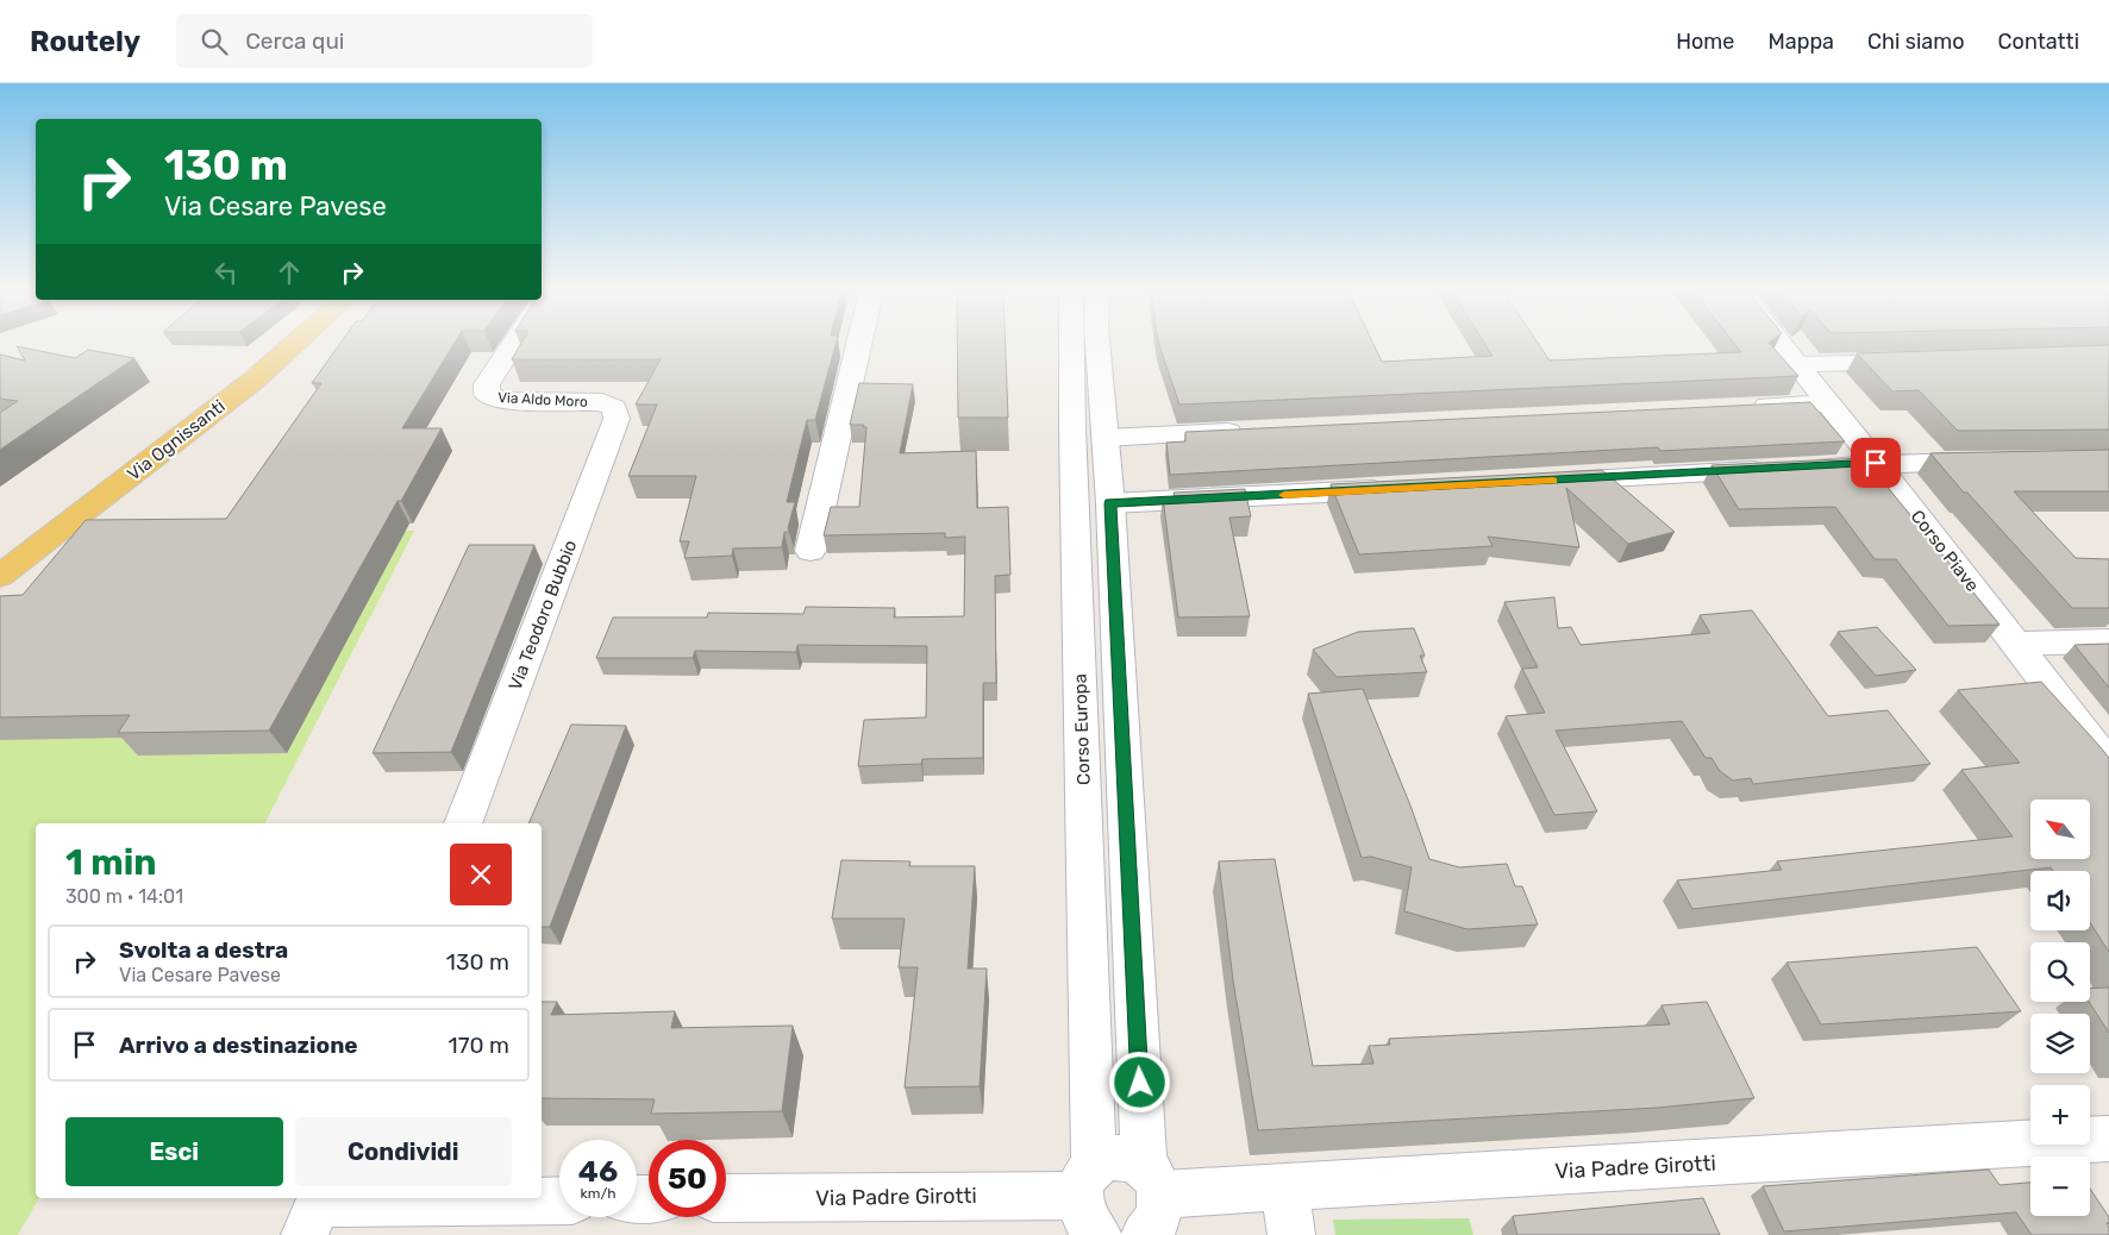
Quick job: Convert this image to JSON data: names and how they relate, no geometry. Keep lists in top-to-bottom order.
{
  "streets": {
    "main road": ["Via Ognissanti"],
    "street": [
      "Via Aldo Moro",
      "Corso Piave",
      "Via Teodoro Bubbio",
      "Corso Europa",
      "Via Padre Girotti"
    ]
  },
  "crossings": [
    ["Via Aldo Moro", "Via Teodoro Bubbio"],
    ["Corso Europa", "Via Padre Girotti"]
  ],
  "north": "top left",
  "page": {
    "header": "Routely",
    "search": "Cerca qui",
    "nav": [
      "Home",
      "Mappa",
      "Chi siamo",
      "Contatti"
    ],
    "turn": ["130 m", "Via Cesare Pavese"],
    "map_buttons": ["+", "−"],
    "heading": ["1 min", "300 m · 14:01"],
    "list": [
      {
        "name": "Svolta a destra",
        "note": "Via Cesare Pavese",
        "value": "130 m"
      },
      {
        "name": "Arrivo a destinazione",
        "value": "170 m"
      }
    ],
    "buttons": ["Esci", "Condividi"],
    "speed": "46 km/h",
    "limit": "50"
  }
}
